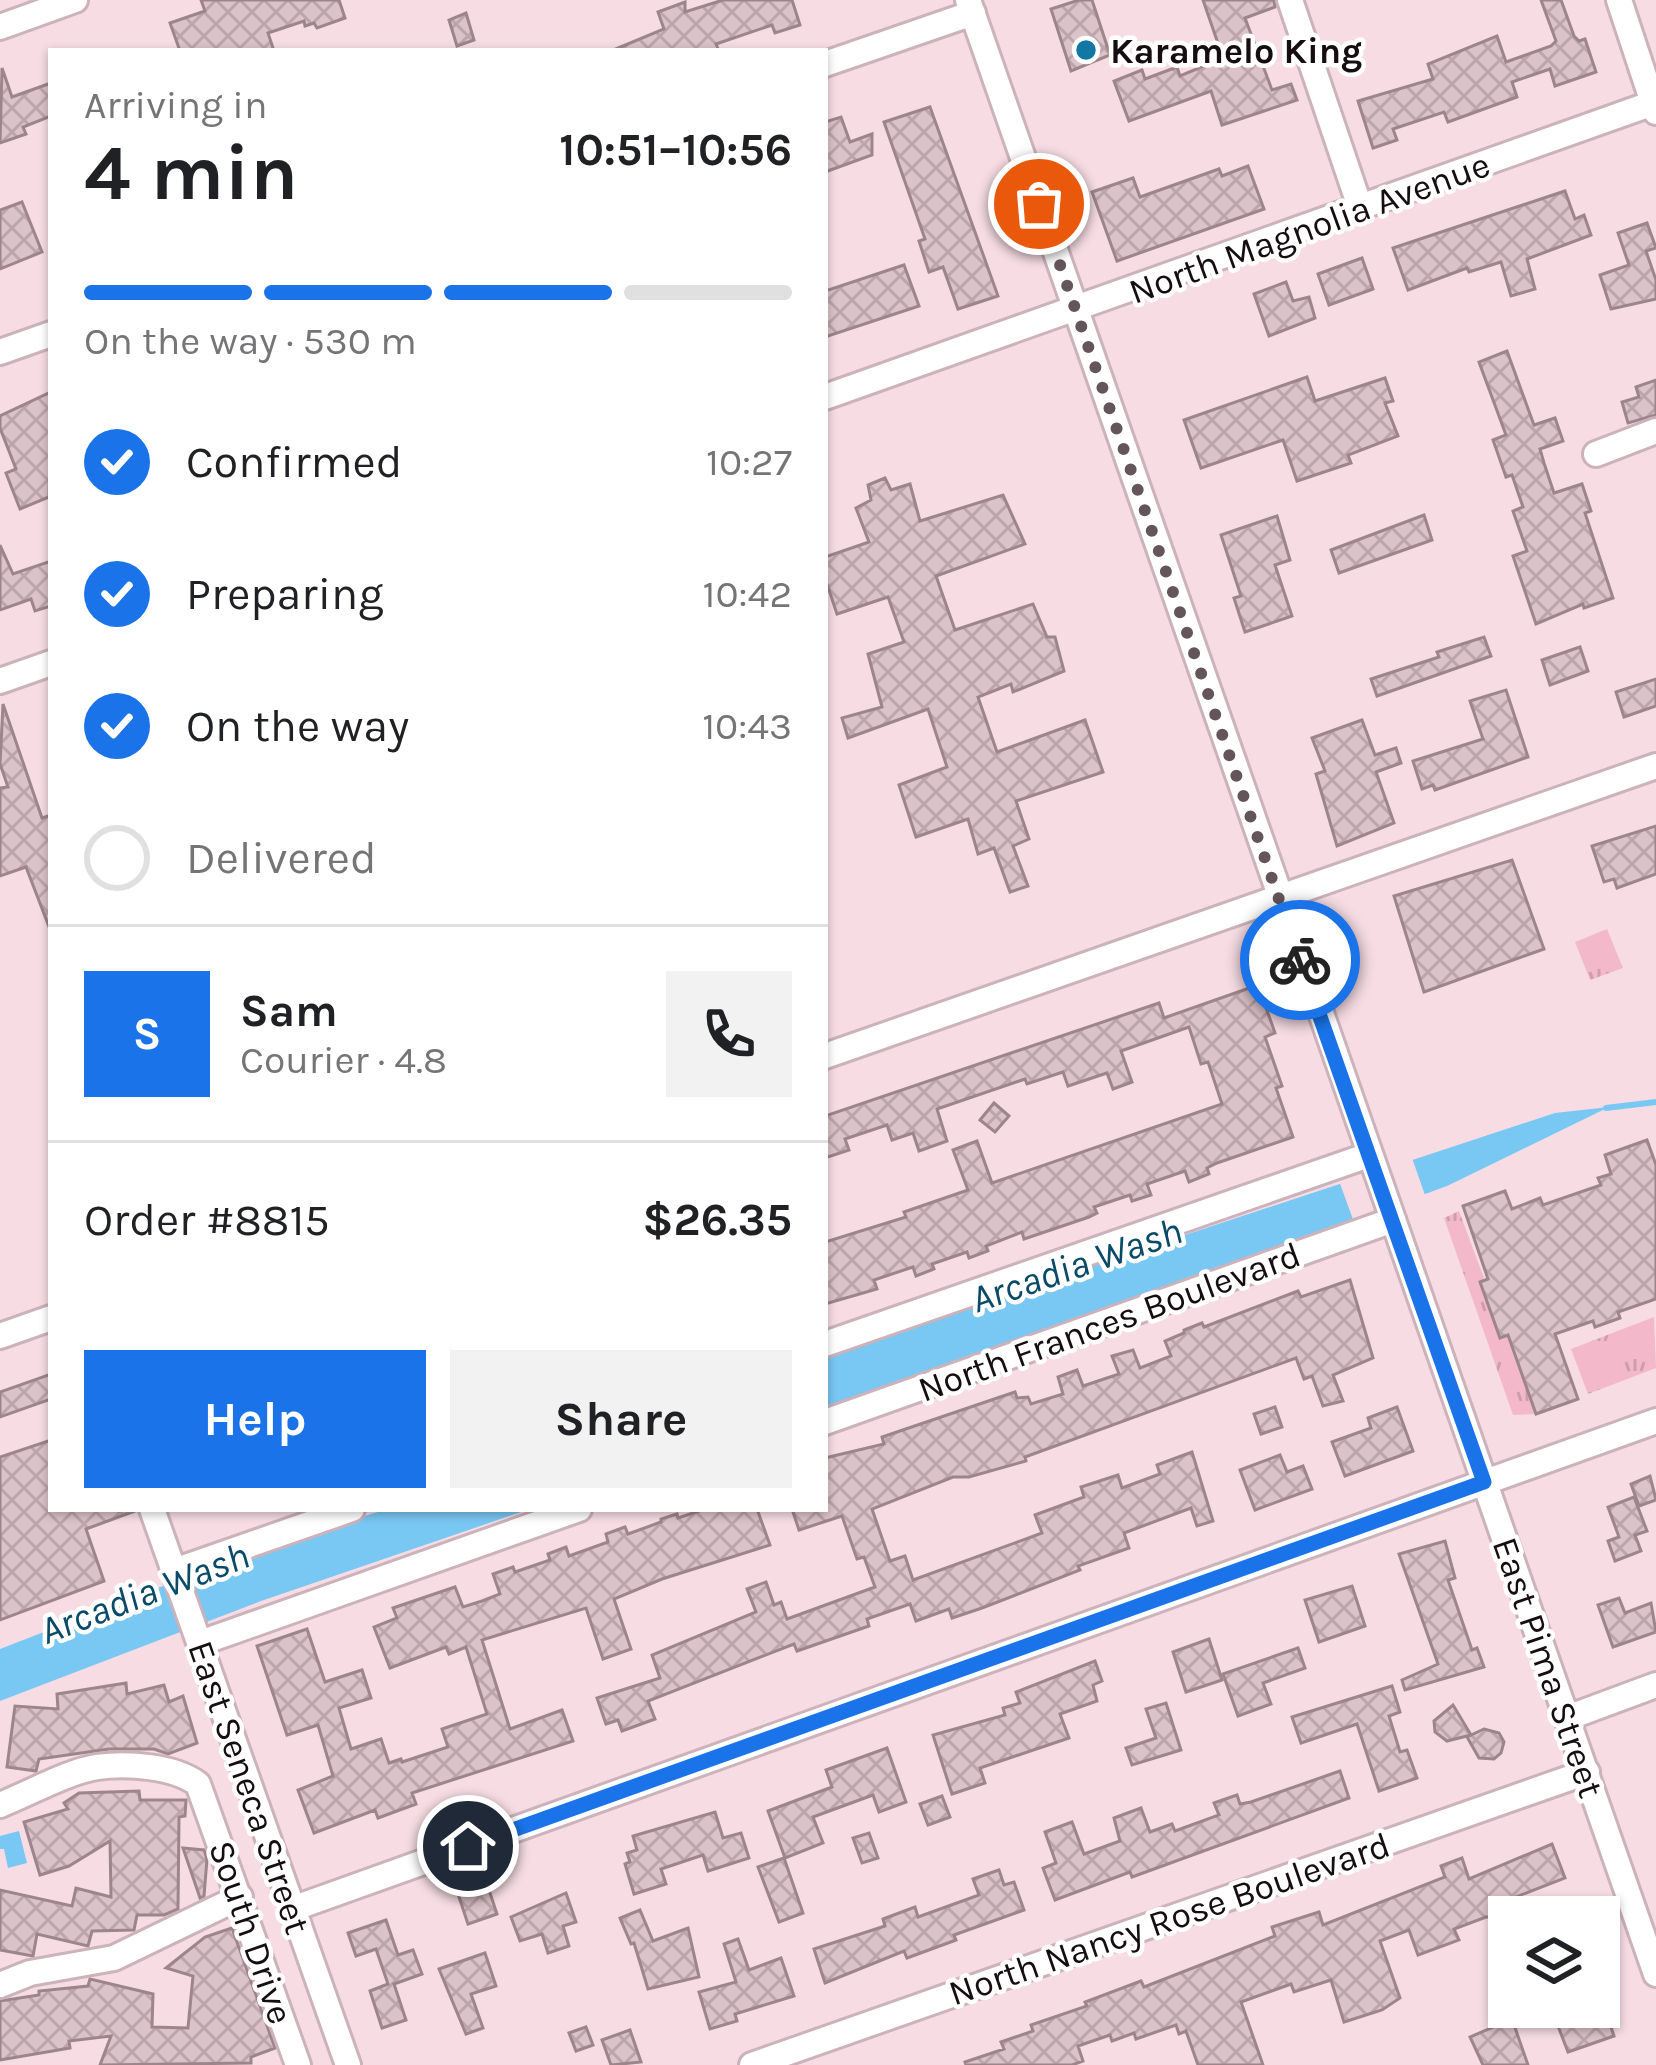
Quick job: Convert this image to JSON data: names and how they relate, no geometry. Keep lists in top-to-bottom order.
{
  "streets": {
    "street": [
      "North Magnolia Avenue",
      "North Frances Boulevard",
      "East Pima Street",
      "East Seneca Street",
      "North Nancy Rose Boulevard",
      "South Drive"
    ]
  },
  "crossings": [
    ["North Magnolia Avenue", "East Pima Street"],
    ["North Frances Boulevard", "East Pima Street"],
    ["East Pima Street", "North Nancy Rose Boulevard"]
  ],
  "water": ["Arcadia Wash"],
  "places": ["Karamelo King"],
  "page": {
    "heading": ["4 min", "Arriving in", "10:51–10:56"],
    "panel": [
      "Sam",
      "Courier · 4.8",
      "Order #8815",
      "$26.35"
    ],
    "bar": "On the way · 530 m",
    "list": [
      ["Confirmed", "10:27"],
      ["Preparing", "10:42"],
      ["On the way", "10:43"],
      "Delivered"
    ],
    "round": "S",
    "buttons": ["Help", "Share"]
  }
}
